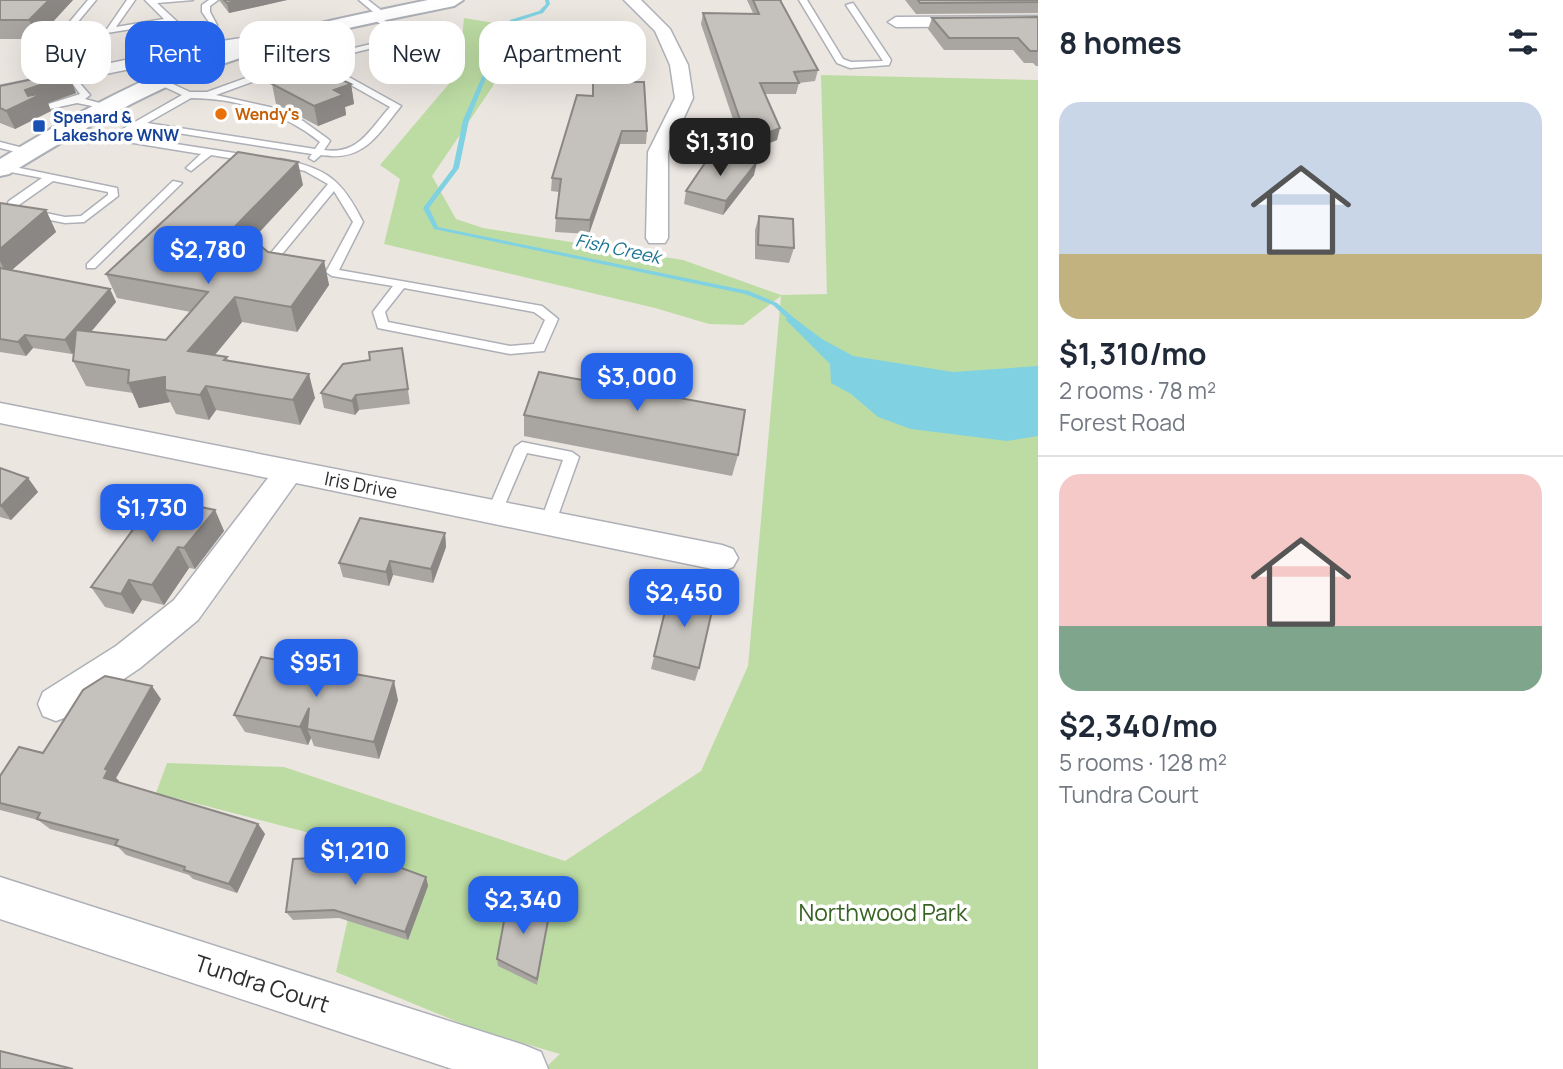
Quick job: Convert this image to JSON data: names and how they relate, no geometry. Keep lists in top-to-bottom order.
{
  "streets": {
    "street": ["Iris Drive", "Tundra Court"]
  },
  "water": ["Fish Creek"],
  "parks": ["Northwood Park"],
  "places": {
    "other": ["Wendy's"],
    "transit": ["Spenard & Lakeshore WNW"]
  },
  "page": {
    "heading": "8 homes",
    "chip": [
      "Buy",
      "Rent",
      "Filters",
      "New",
      "Apartment"
    ],
    "list": [
      {
        "name": "$1,310/mo",
        "note": "2 rooms · 78 m² · Forest Road"
      },
      {
        "name": "$2,340/mo",
        "note": "5 rooms · 128 m² · Tundra Court"
      }
    ],
    "price": [
      "$1,310",
      "$2,780",
      "$3,000",
      "$1,730",
      "$2,450",
      "$951",
      "$1,210",
      "$2,340"
    ]
  }
}
